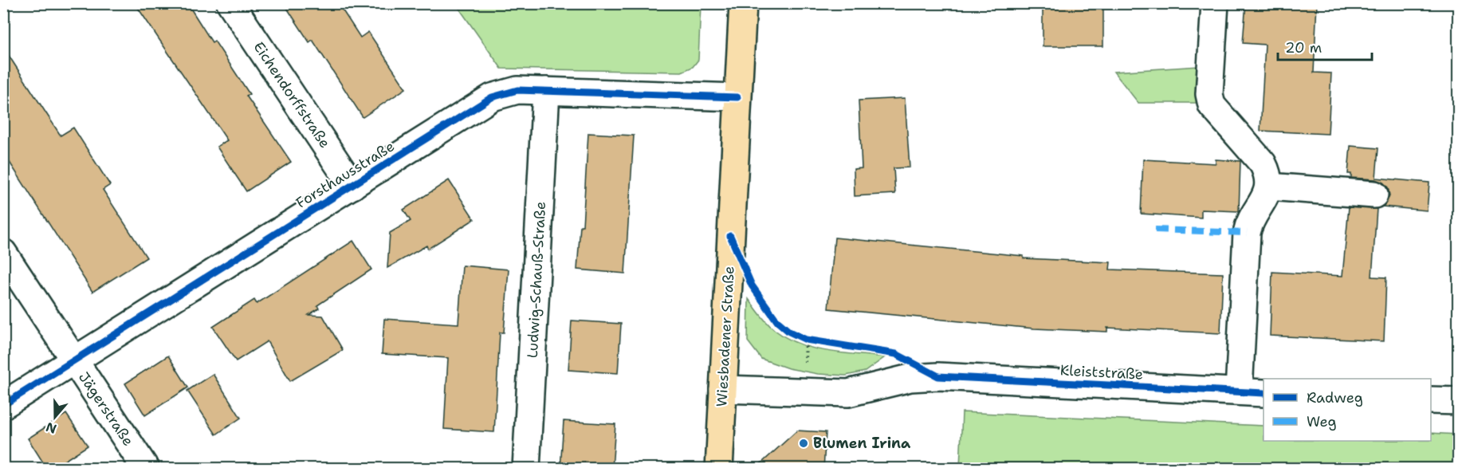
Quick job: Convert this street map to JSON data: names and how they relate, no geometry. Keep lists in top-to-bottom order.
{
  "streets": {
    "main road": ["Wiesbadener Straße"],
    "street": [
      "Eichendorffstraße",
      "Forsthausstraße",
      "Ludwig-Schauß-Straße",
      "Kleiststraße",
      "Jägerstraße"
    ]
  },
  "crossings": [
    ["Eichendorffstraße", "Forsthausstraße"],
    ["Forsthausstraße", "Ludwig-Schauß-Straße"],
    ["Forsthausstraße", "Wiesbadener Straße"],
    ["Forsthausstraße", "Jägerstraße"],
    ["Wiesbadener Straße", "Kleiststraße"]
  ],
  "places": ["Blumen Irina"],
  "legend": ["Radweg", "Weg"],
  "scale_bar": "20 m",
  "north": "bottom"
}
